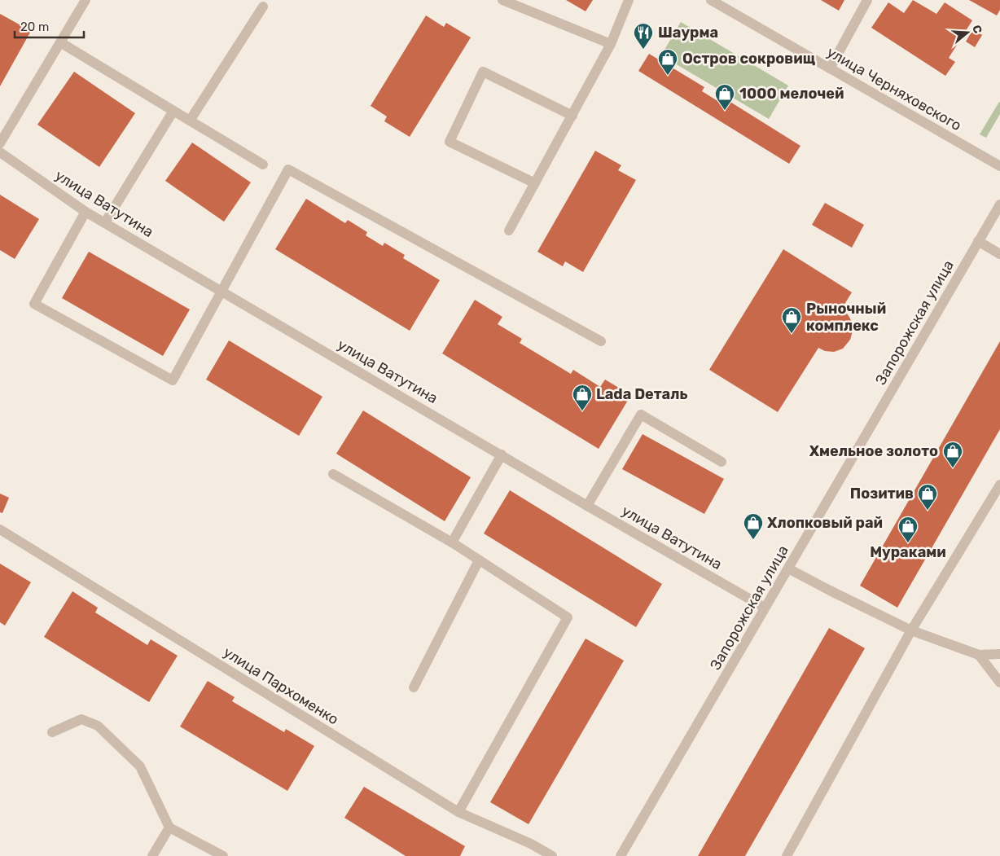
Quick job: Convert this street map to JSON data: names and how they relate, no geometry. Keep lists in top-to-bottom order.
{
  "streets": {
    "street": [
      "улица Черняховского",
      "улица Ватутина",
      "Запорожская улица",
      "улица Пархоменко"
    ]
  },
  "crossings": [
    ["улица Ватутина", "Запорожская улица"]
  ],
  "places": {
    "restaurant": ["Шаурма"],
    "shop": [
      "Остров сокровищ",
      "1000 мелочей",
      "Рыночный комплекс",
      "Lada Dеталь",
      "Хмельное золото",
      "Позитив",
      "Хлопковый рай",
      "Мураками"
    ]
  },
  "scale_bar": "20 m",
  "north": "right"
}
